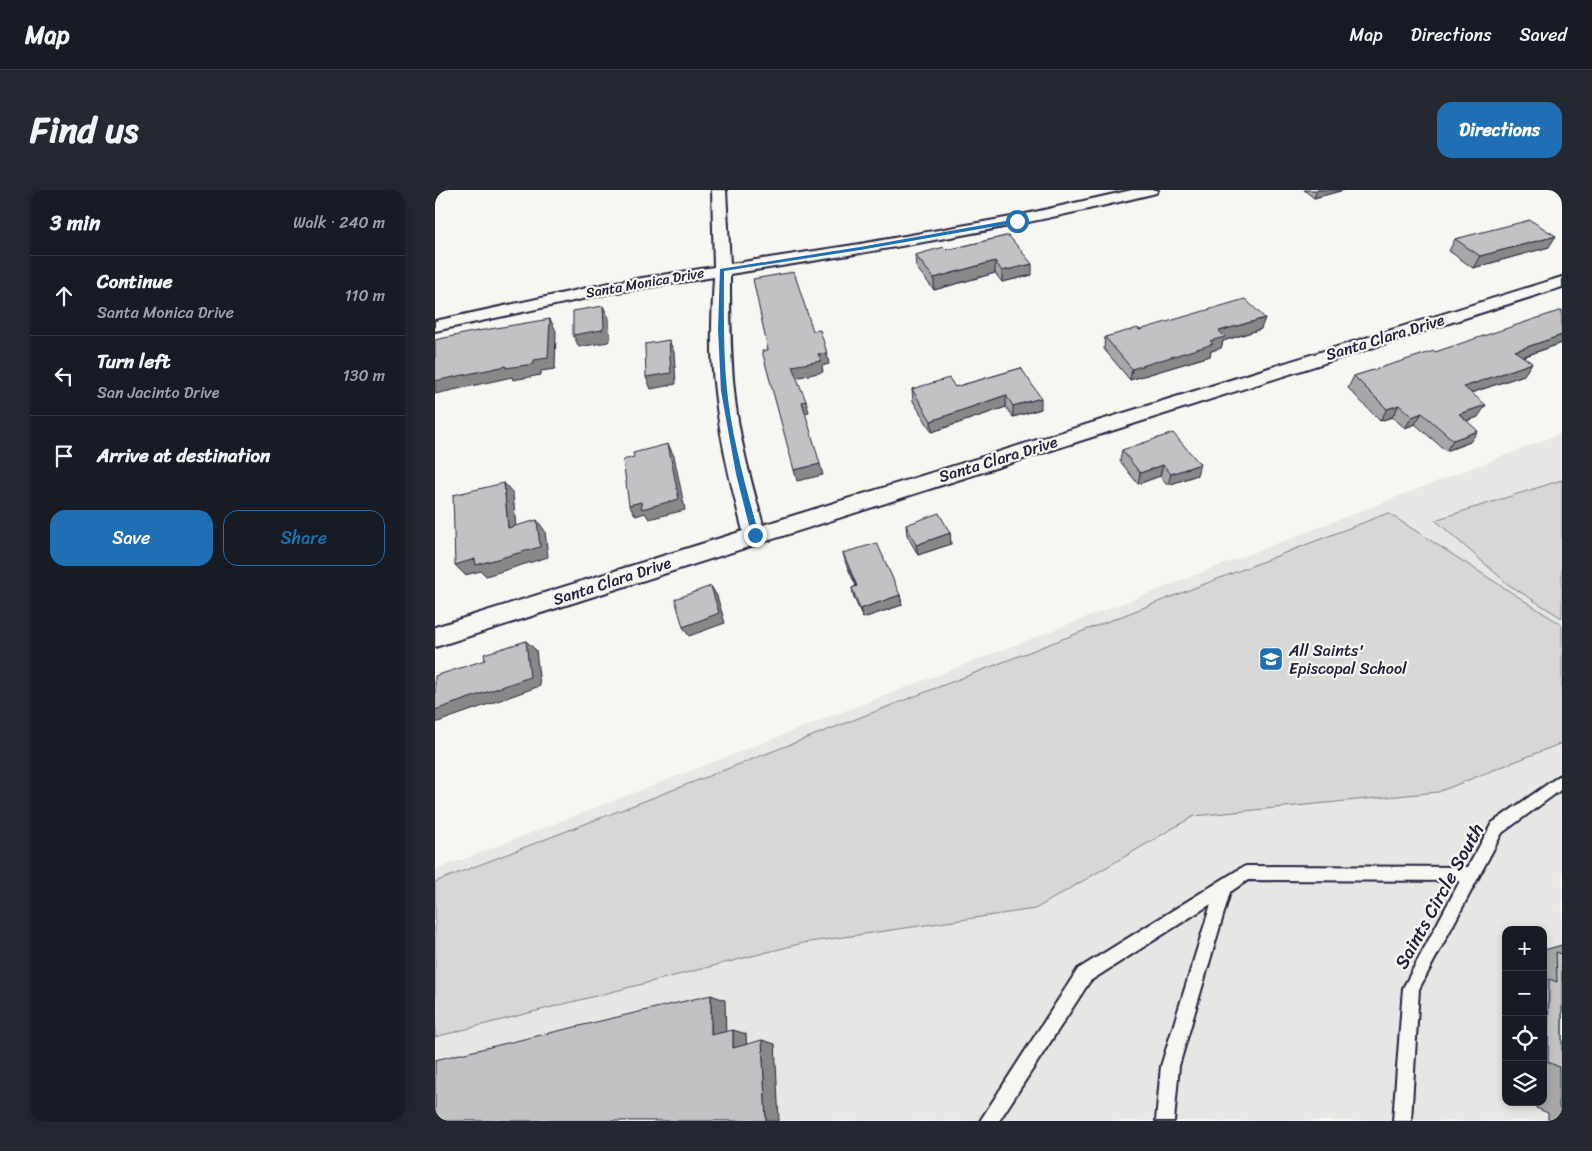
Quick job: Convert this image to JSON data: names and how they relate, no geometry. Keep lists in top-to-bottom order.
{
  "streets": {
    "street": ["Santa Monica Drive", "Santa Clara Drive"],
    "lane": ["Saints Circle South"]
  },
  "places": {
    "school or university": ["All Saints' Episcopal School"]
  },
  "page": {
    "header": "Map",
    "nav": ["Map", "Directions", "Saved"],
    "title": "Find us",
    "buttons": [
      "Directions",
      ["Save", "Share"]
    ],
    "heading": ["3 min", "Walk · 240 m"],
    "list": [
      ["Continue", "Santa Monica Drive", "110 m"],
      ["Turn left", "San Jacinto Drive", "130 m"],
      "Arrive at destination"
    ],
    "map_buttons": ["+", "−"]
  }
}
